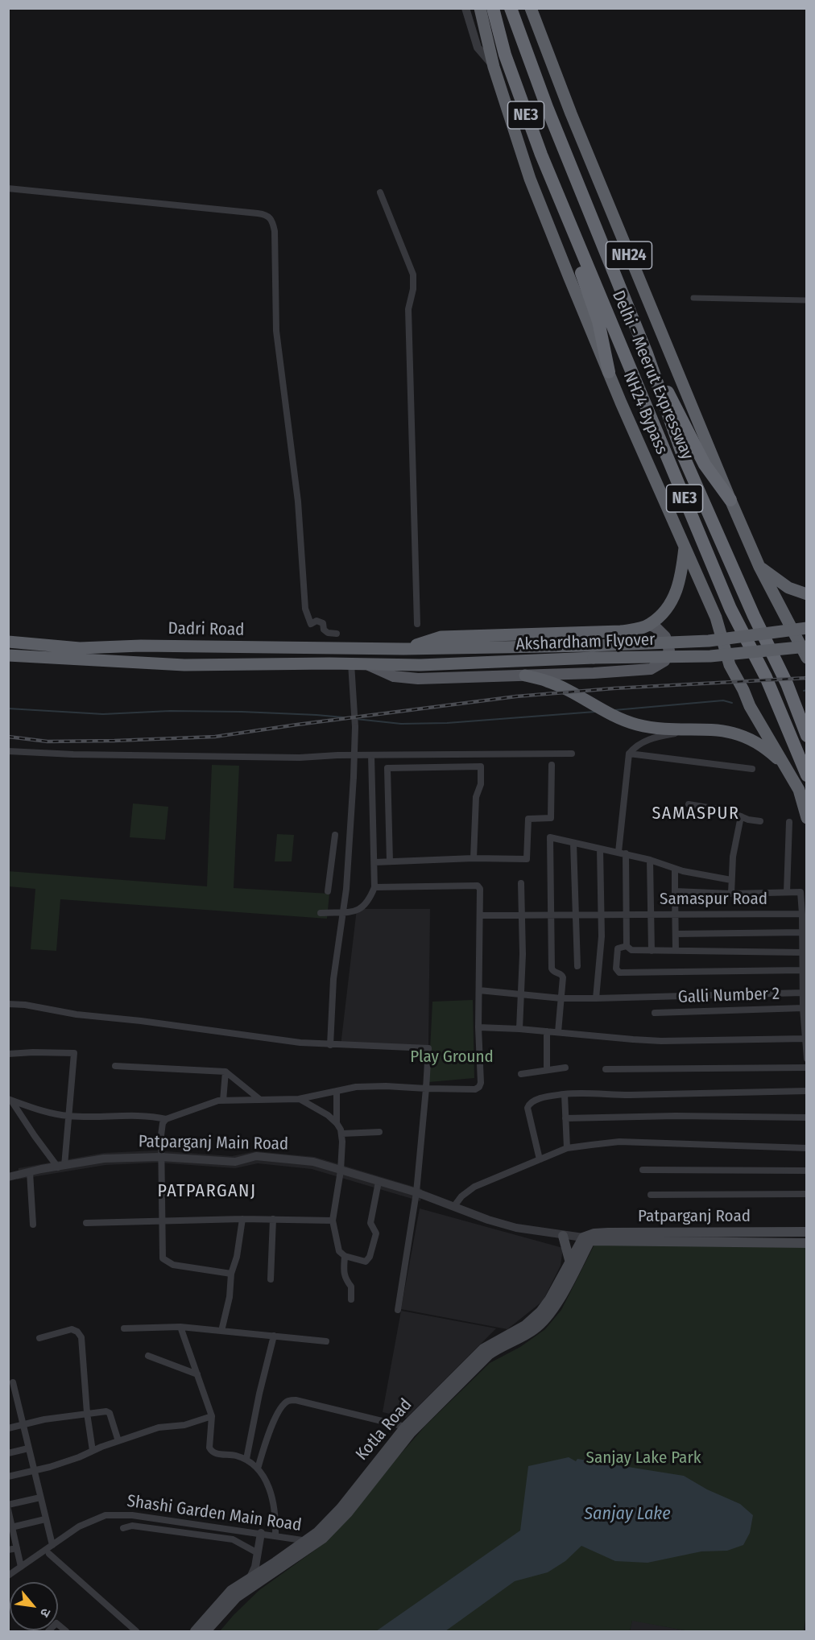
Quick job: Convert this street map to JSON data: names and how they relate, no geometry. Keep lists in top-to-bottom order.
{
  "streets": {
    "highway": [
      "NE3",
      "NH24",
      "Delhi - Meerut Expressway",
      "NH24 Bypass",
      "Dadri Road",
      "Akshardham Flyover"
    ],
    "main road": ["Patparganj Road", "Kotla Road"],
    "street": [
      "Samaspur Road",
      "Galli Number 2",
      "Patparganj Main Road",
      "Shashi Garden Main Road"
    ]
  },
  "crossings": [
    ["Dadri Road", "Akshardham Flyover"],
    ["Patparganj Main Road", "Patparganj Road"],
    ["Patparganj Main Road", "Kotla Road"],
    ["Patparganj Road", "Kotla Road"],
    ["Kotla Road", "Shashi Garden Main Road"]
  ],
  "districts": ["SAMASPUR", "PATPARGANJ"],
  "water": ["Sanjay Lake"],
  "parks": ["Play Ground", "Sanjay Lake Park"],
  "north": "bottom right"
}
